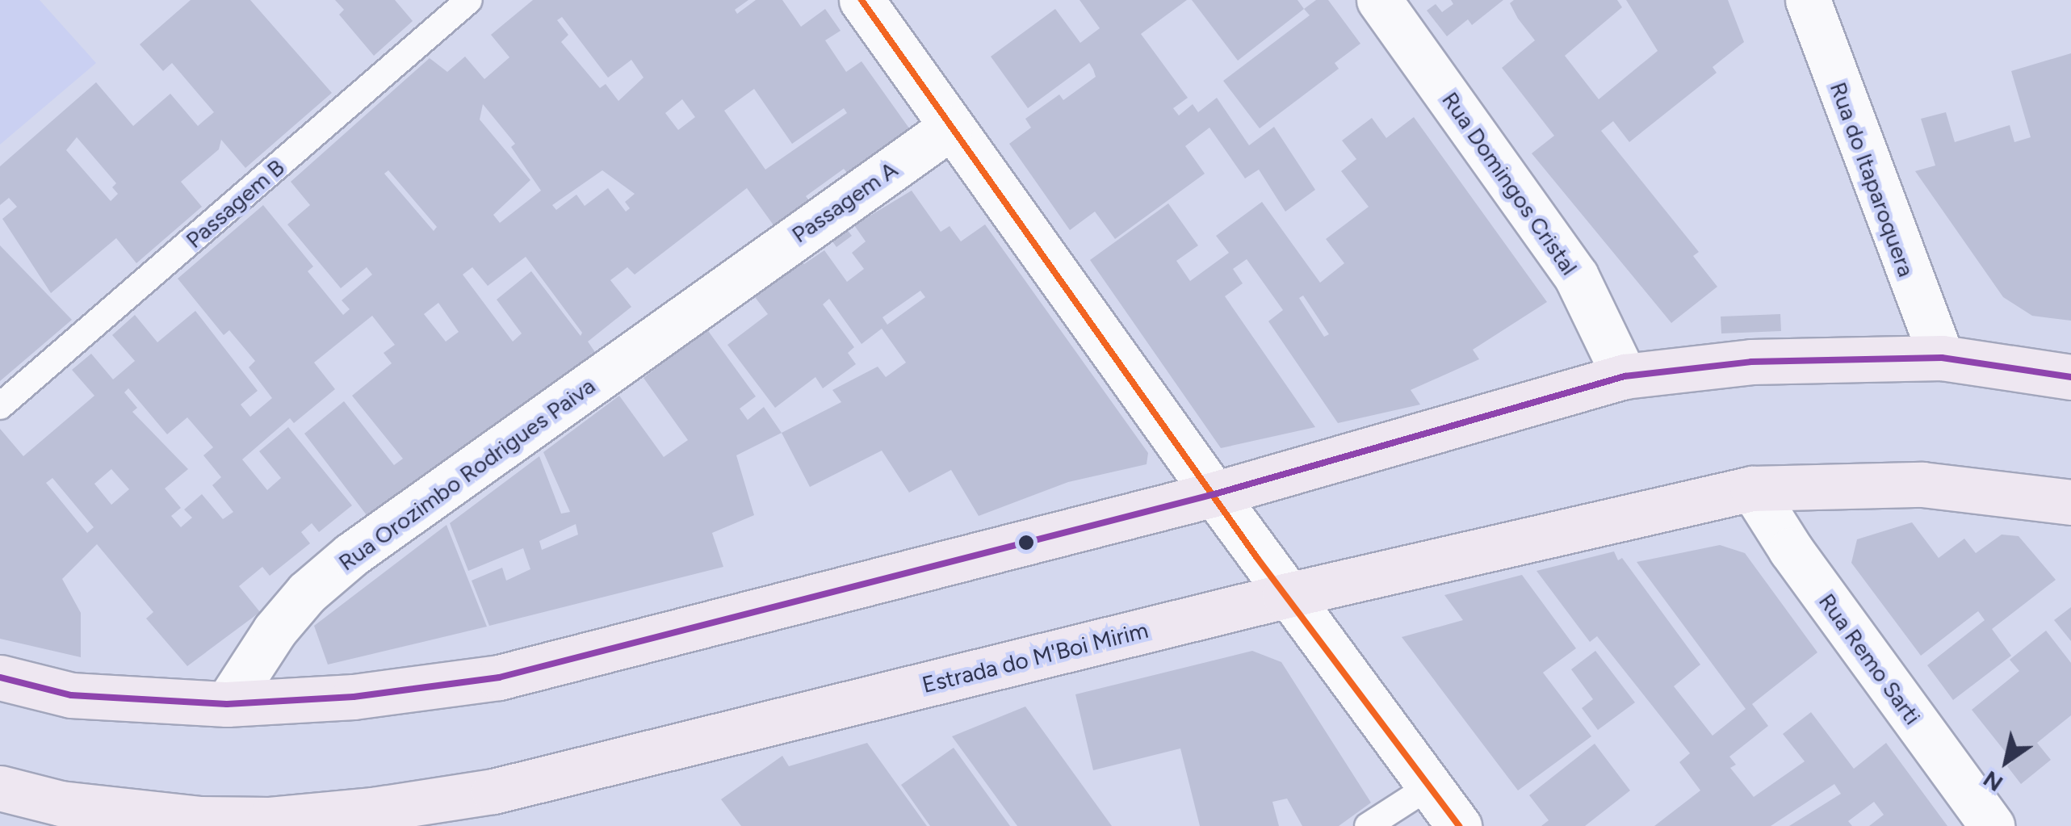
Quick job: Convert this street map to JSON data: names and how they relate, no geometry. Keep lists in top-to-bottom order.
{
  "streets": {
    "main road": ["Estrada do M'Boi Mirim"],
    "street": [
      "Rua do Itaparoquera",
      "Rua Domingos Cristal",
      "Passagem A",
      "Rua Orozimbo Rodrigues Paiva",
      "Rua Remo Sarti"
    ],
    "lane": ["Passagem B"]
  },
  "crossings": [
    ["Passagem A", "Rua Orozimbo Rodrigues Paiva"],
    ["Estrada do M'Boi Mirim", "Rua Remo Sarti"]
  ],
  "north": "bottom left"
}
